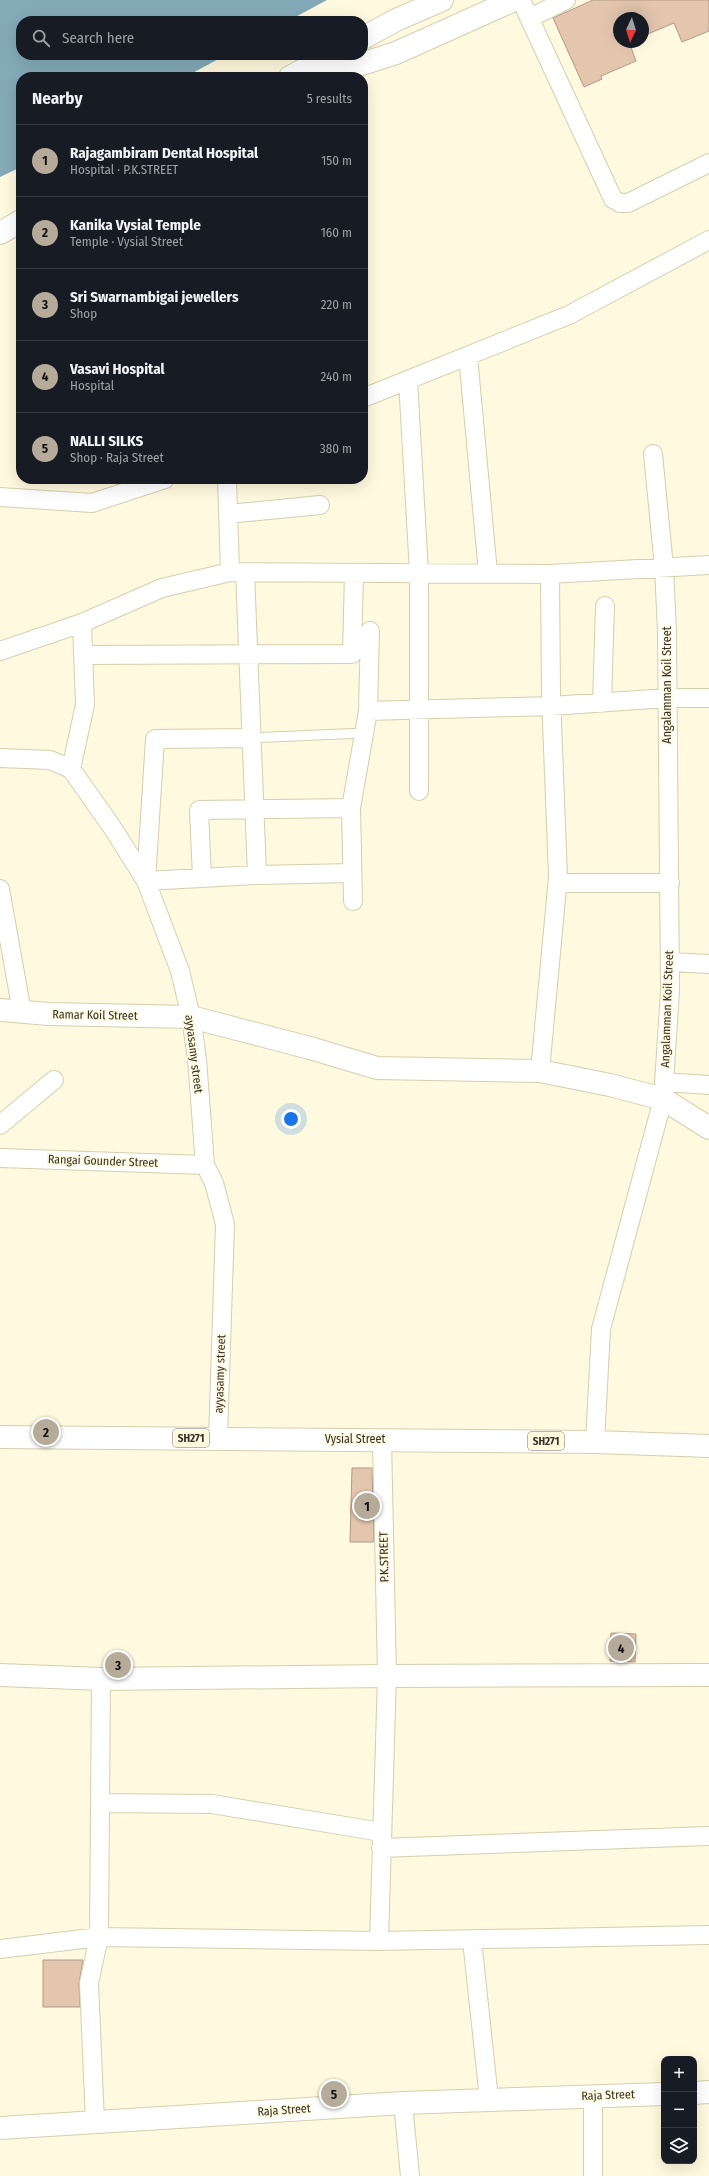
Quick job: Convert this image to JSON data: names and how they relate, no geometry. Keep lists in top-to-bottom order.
{
  "streets": {
    "main road": [
      "Ramar Koil Street",
      "SH271",
      "Vysial Street",
      "Raja Street"
    ],
    "street": [
      "Angalamman Koil Street",
      "ayyasamy street",
      "Rangai Gounder Street",
      "P.K.STREET"
    ]
  },
  "crossings": [
    ["Angalamman Koil Street", "Ramar Koil Street"],
    ["Angalamman Koil Street", "Vysial Street"],
    ["Ramar Koil Street", "ayyasamy street"],
    ["ayyasamy street", "Rangai Gounder Street"],
    ["ayyasamy street", "Vysial Street"],
    ["Vysial Street", "P.K.STREET"]
  ],
  "north": "bottom",
  "page": {
    "search": "Search here",
    "heading": ["Nearby", "5 results"],
    "list": [
      {
        "mark": "1",
        "name": "Rajagambiram Dental Hospital",
        "note": "Hospital · P.K.STREET",
        "value": "150 m"
      },
      {
        "mark": "2",
        "name": "Kanika Vysial Temple",
        "note": "Temple · Vysial Street",
        "value": "160 m"
      },
      {
        "mark": "3",
        "name": "Sri Swarnambigai jewellers",
        "note": "Shop",
        "value": "220 m"
      },
      {
        "mark": "4",
        "name": "Vasavi Hospital",
        "note": "Hospital",
        "value": "240 m"
      },
      {
        "mark": "5",
        "name": "NALLI SILKS",
        "note": "Shop · Raja Street",
        "value": "380 m"
      }
    ],
    "pins": [
      "2",
      "1",
      "4",
      "3",
      "5"
    ],
    "map_buttons": ["+", "−"]
  }
}
